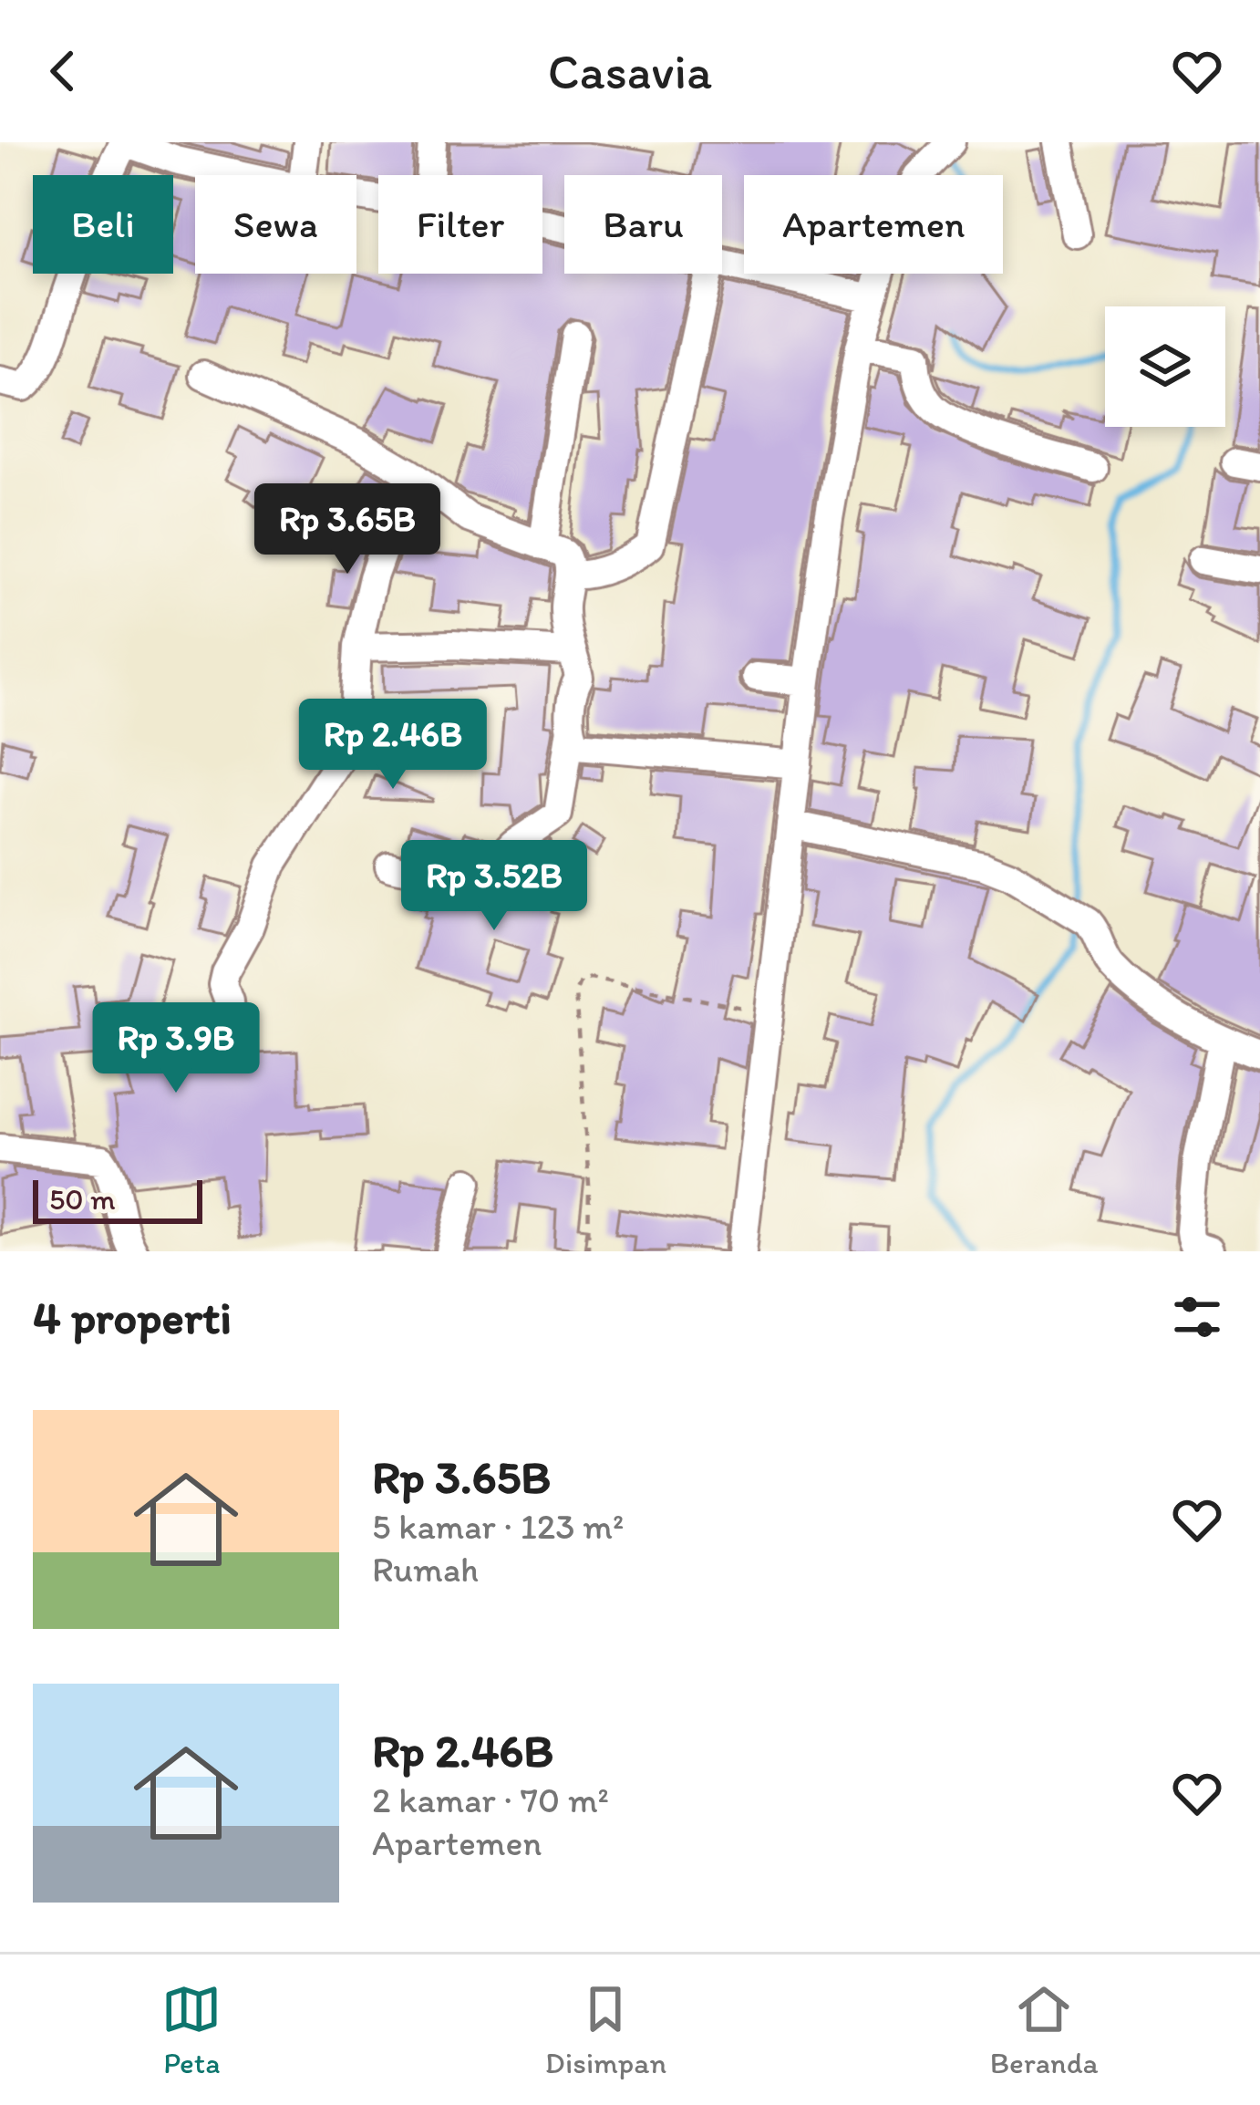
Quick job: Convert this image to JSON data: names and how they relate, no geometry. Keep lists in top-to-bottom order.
{
  "scale_bar": "50 m",
  "page": {
    "header": "Casavia",
    "chip": [
      "Beli",
      "Sewa",
      "Filter",
      "Baru",
      "Apartemen"
    ],
    "price": [
      "Rp 3.65B",
      "Rp 2.46B",
      "Rp 3.52B",
      "Rp 3.9B"
    ],
    "scale": "50 m",
    "heading": "4 properti",
    "list": [
      {
        "name": "Rp 3.65B",
        "note": "5 kamar · 123 m² · Rumah"
      },
      {
        "name": "Rp 2.46B",
        "note": "2 kamar · 70 m² · Apartemen"
      }
    ],
    "tabs": ["Peta", "Disimpan", "Beranda"]
  }
}
